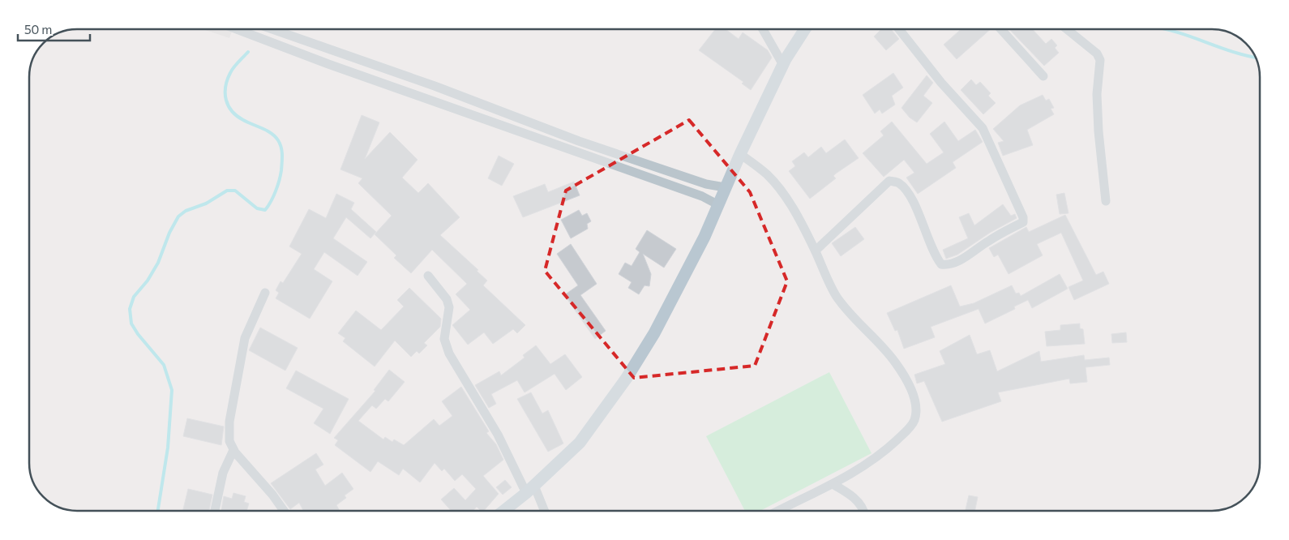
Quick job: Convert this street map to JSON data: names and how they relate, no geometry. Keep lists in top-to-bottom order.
{
  "scale_bar": "50 m"
}
